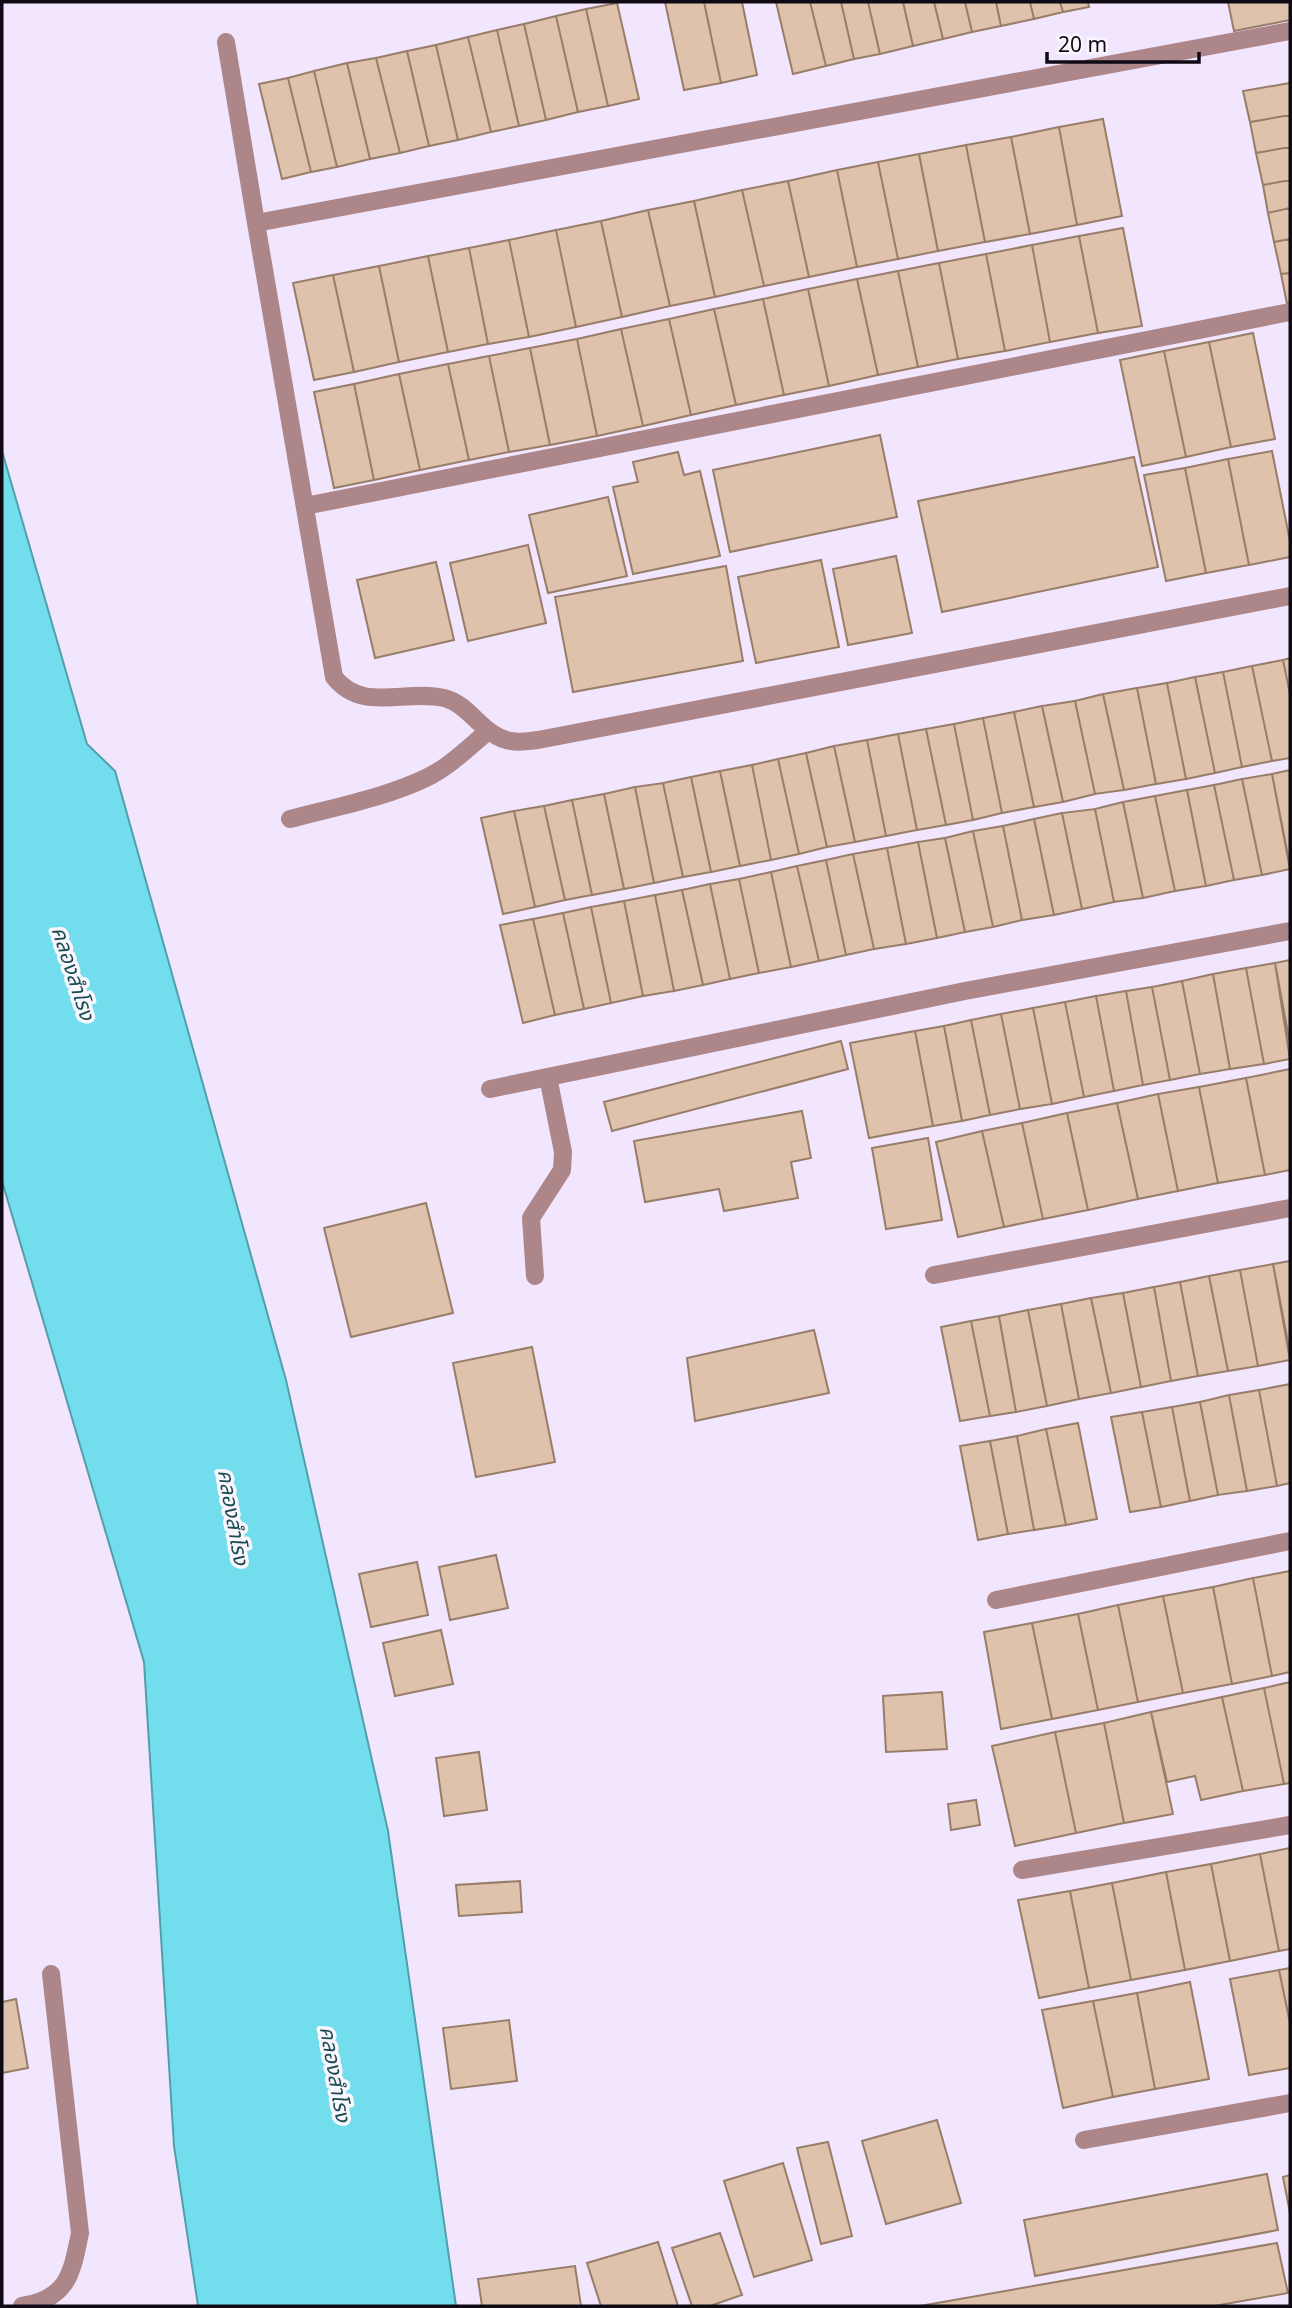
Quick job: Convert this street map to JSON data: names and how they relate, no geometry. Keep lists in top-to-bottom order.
{
  "water": ["คลองสำโรง"],
  "scale_bar": "20 m"
}
